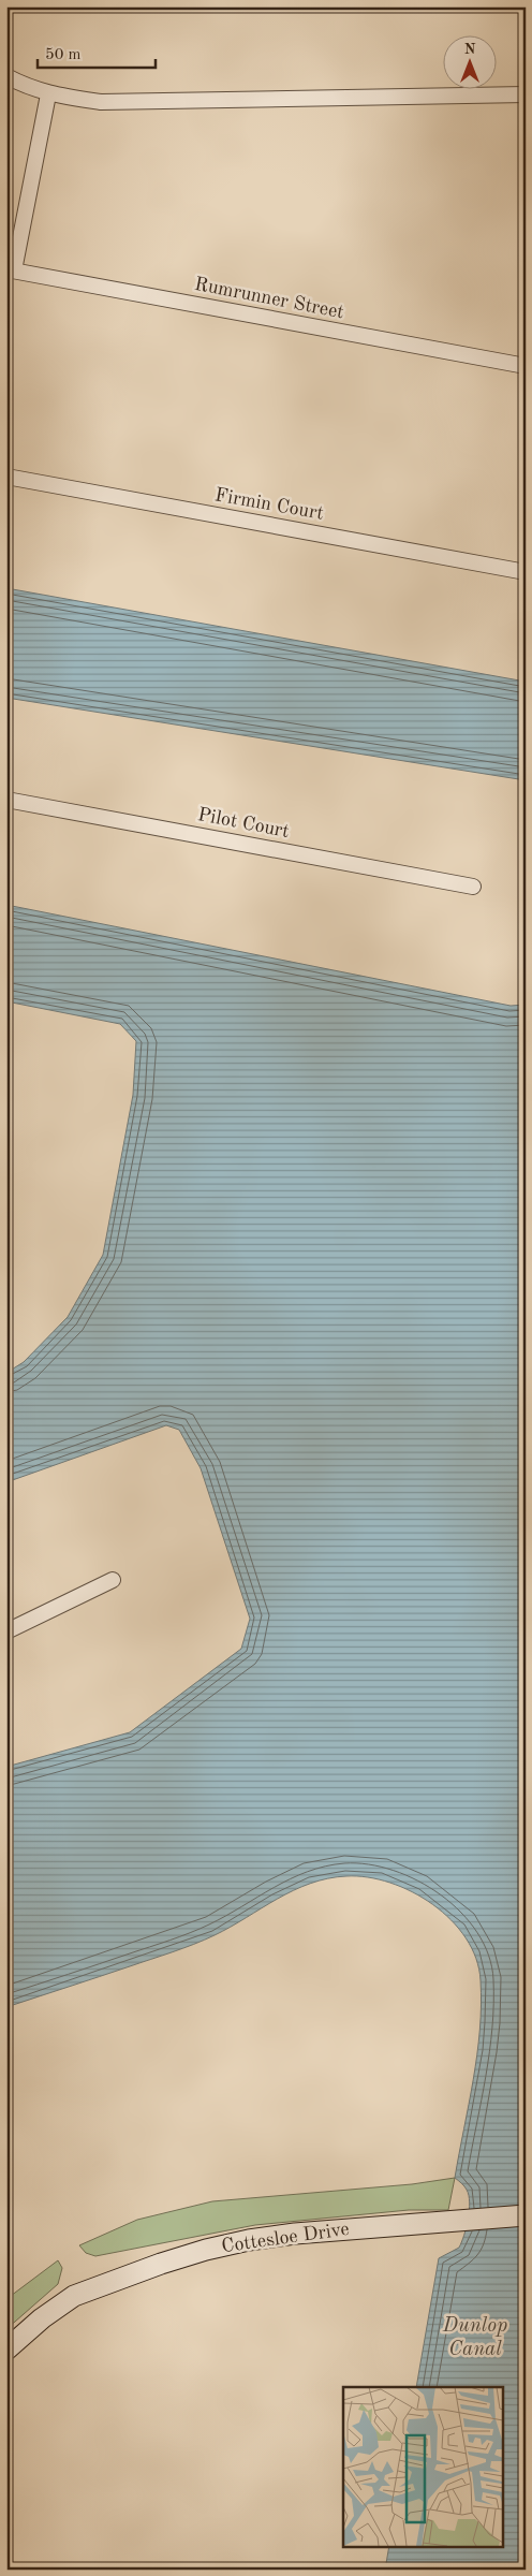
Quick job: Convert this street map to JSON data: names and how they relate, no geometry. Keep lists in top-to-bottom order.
{
  "streets": {
    "main road": ["Cottesloe Drive"],
    "street": ["Rumrunner Street", "Firmin Court", "Pilot Court"]
  },
  "water": ["Dunlop Canal"],
  "scale_bar": "50 m",
  "north": "top"
}
